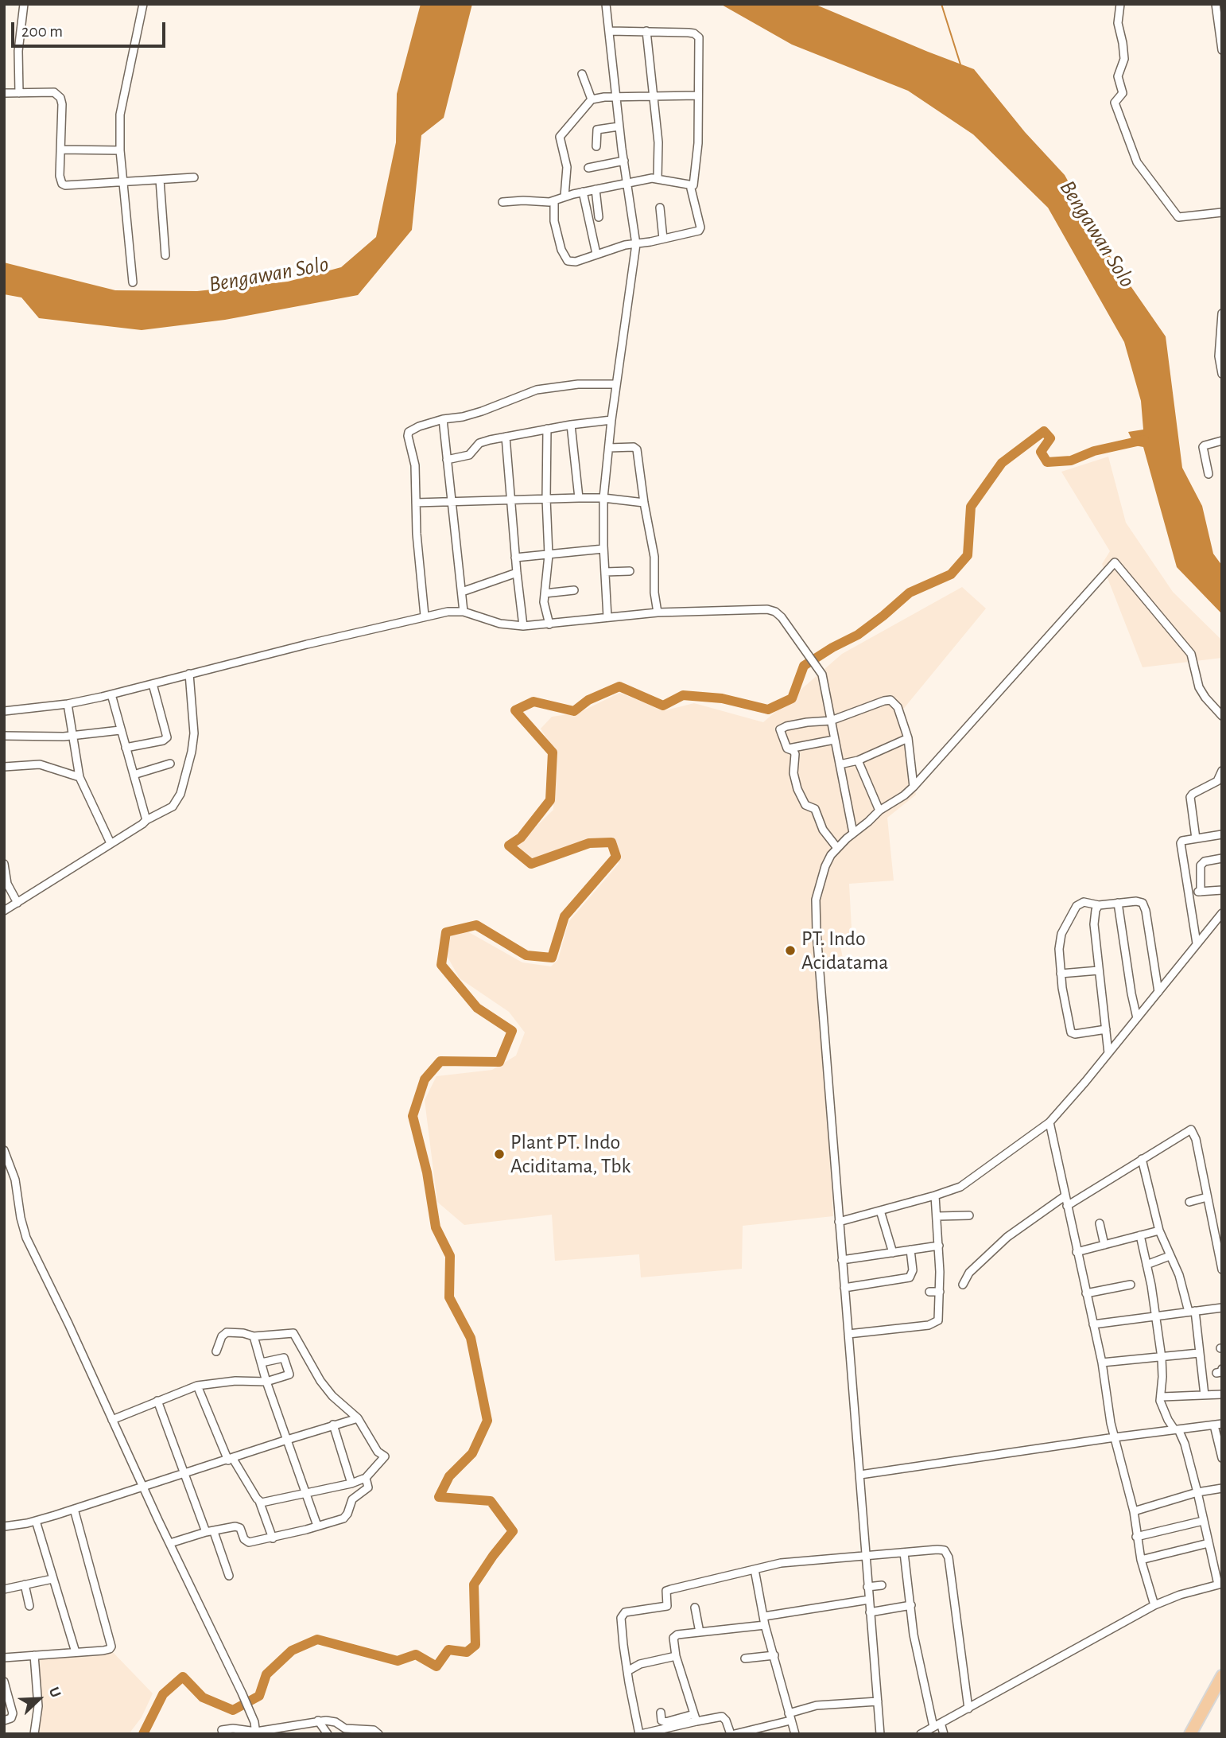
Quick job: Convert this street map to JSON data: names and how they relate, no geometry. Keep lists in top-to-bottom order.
{
  "water": ["Bengawan Solo"],
  "places": ["PT. Indo Acidatama", "Plant PT. Indo Aciditama, Tbk"],
  "scale_bar": "200 m",
  "north": "top right"
}
